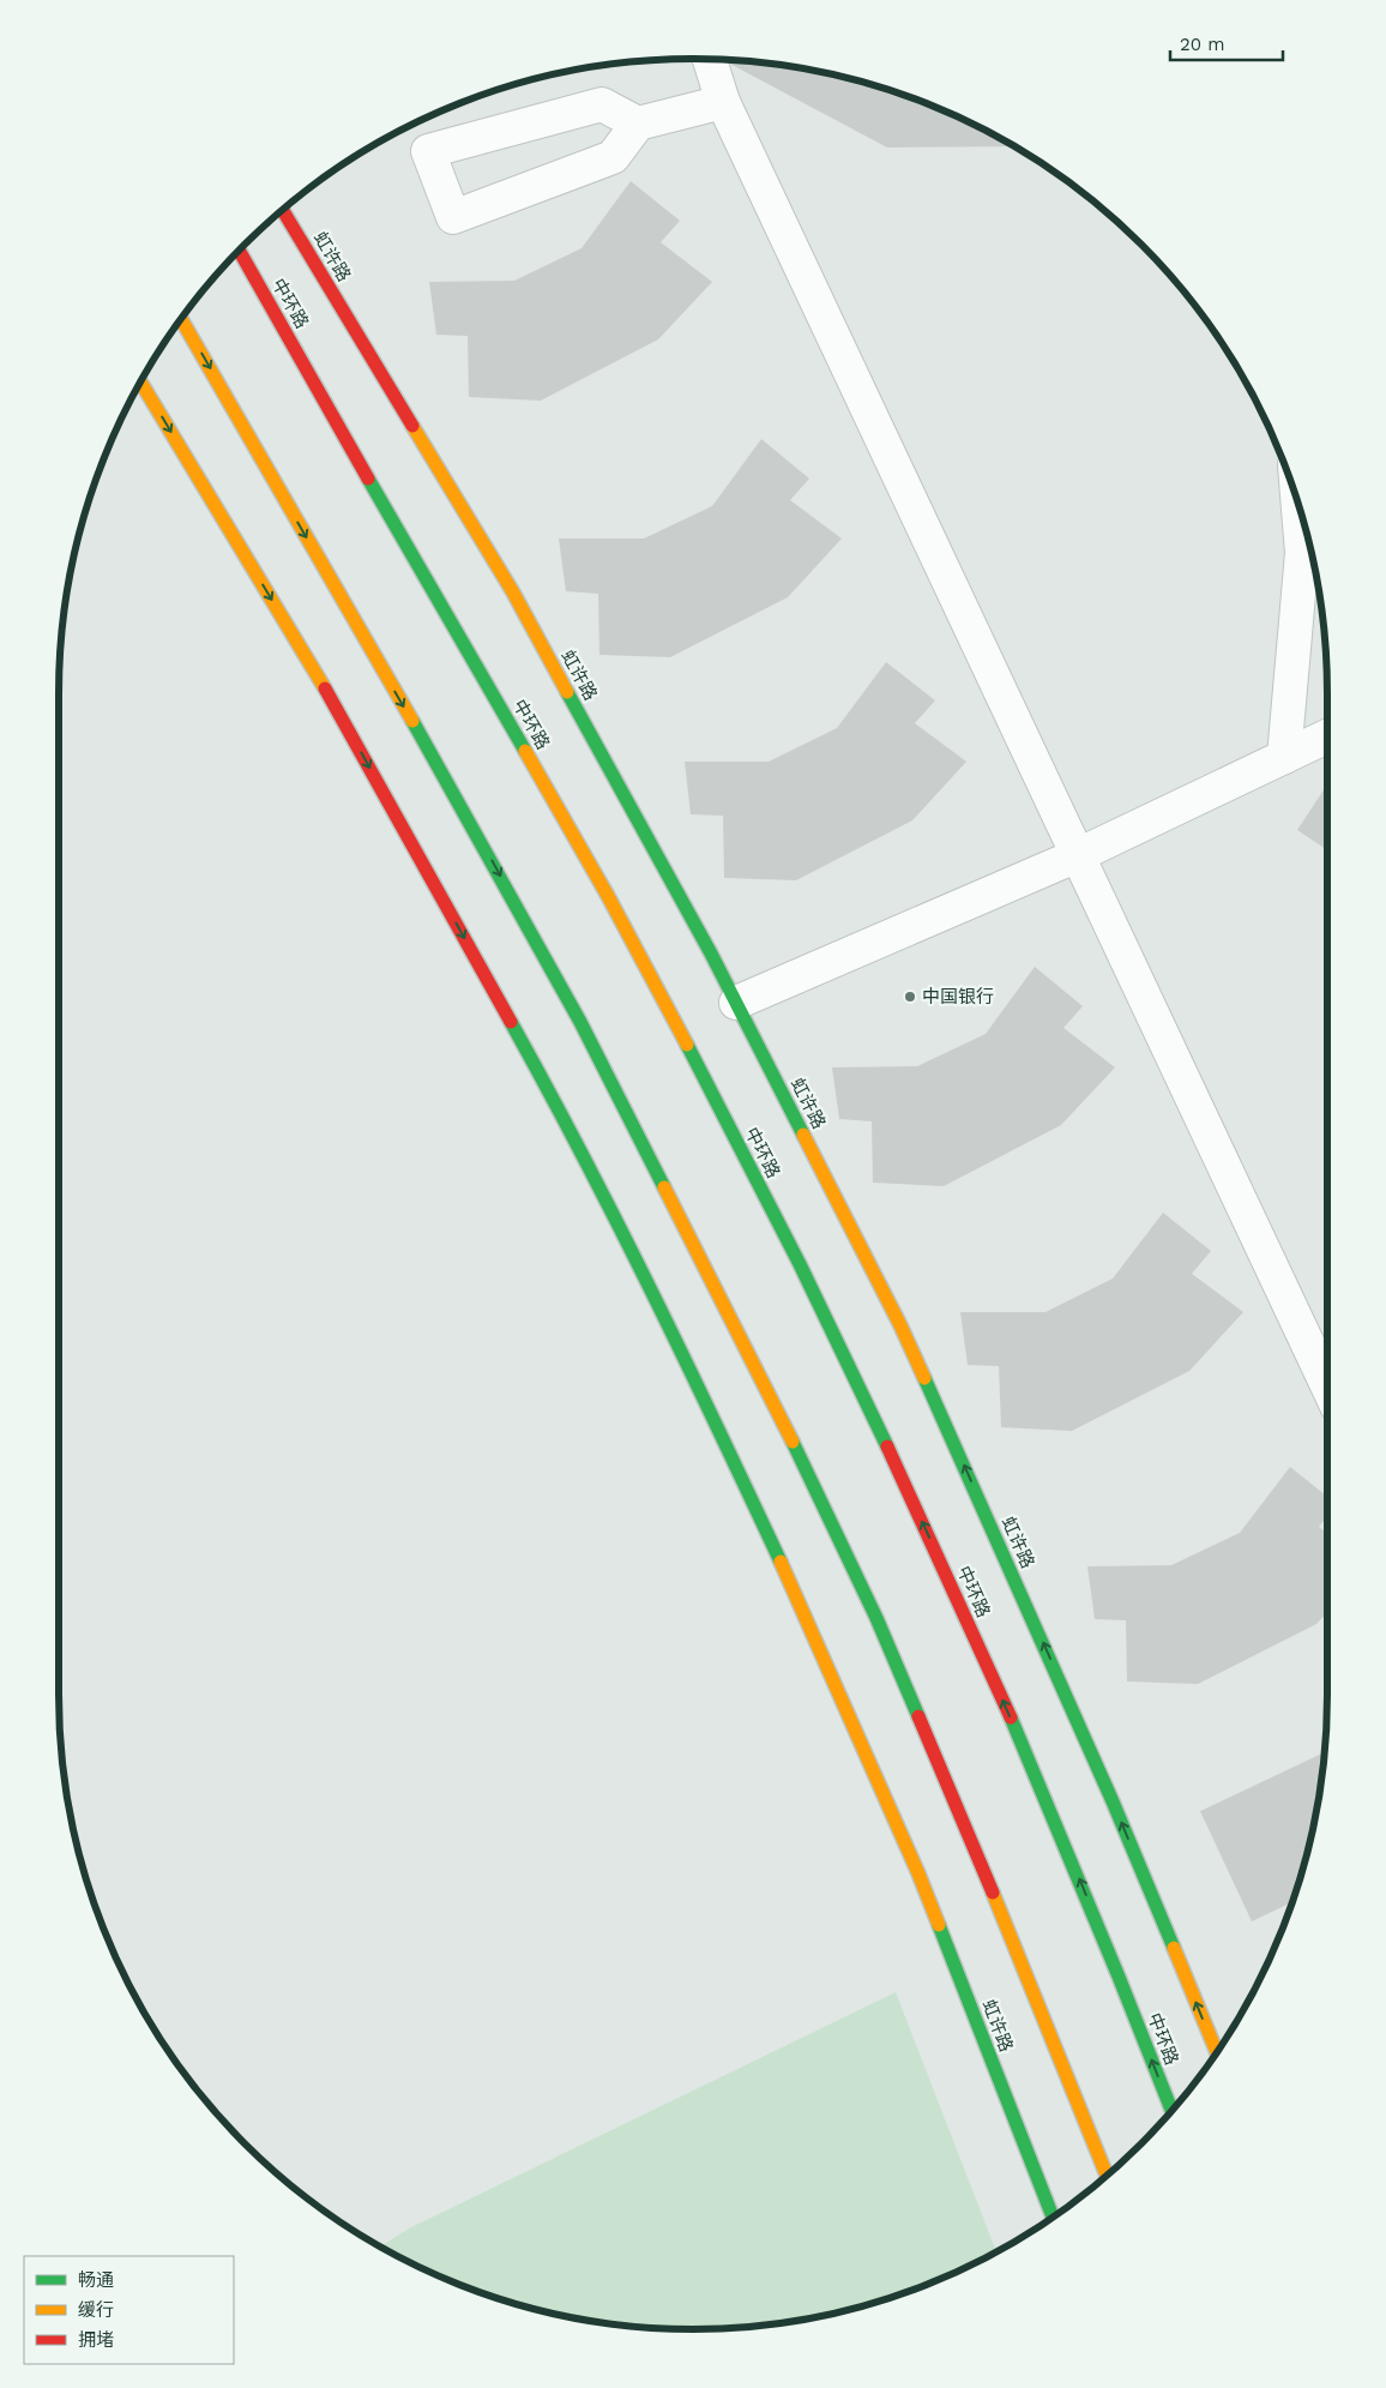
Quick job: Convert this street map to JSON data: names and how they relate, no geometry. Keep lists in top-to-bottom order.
{
  "streets": {
    "main road": ["虹许路", "中环路"]
  },
  "places": ["中国银行"],
  "legend": ["畅通", "缓行", "拥堵"],
  "scale_bar": "20 m"
}
